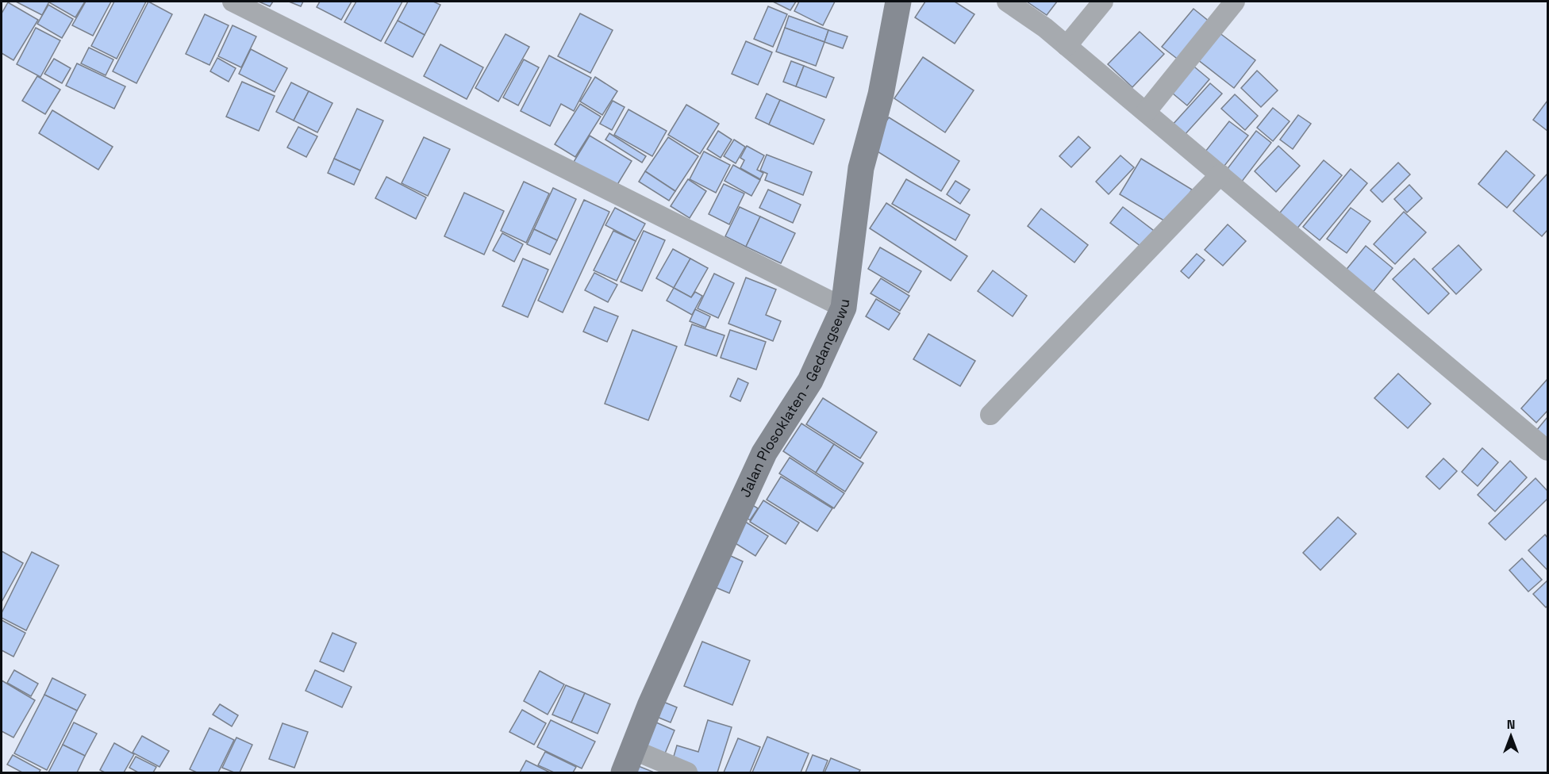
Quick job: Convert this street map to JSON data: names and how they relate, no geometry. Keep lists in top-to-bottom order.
{
  "streets": {
    "main road": ["Jalan Plosoklaten - Gedangsewu"]
  },
  "north": "top"
}
